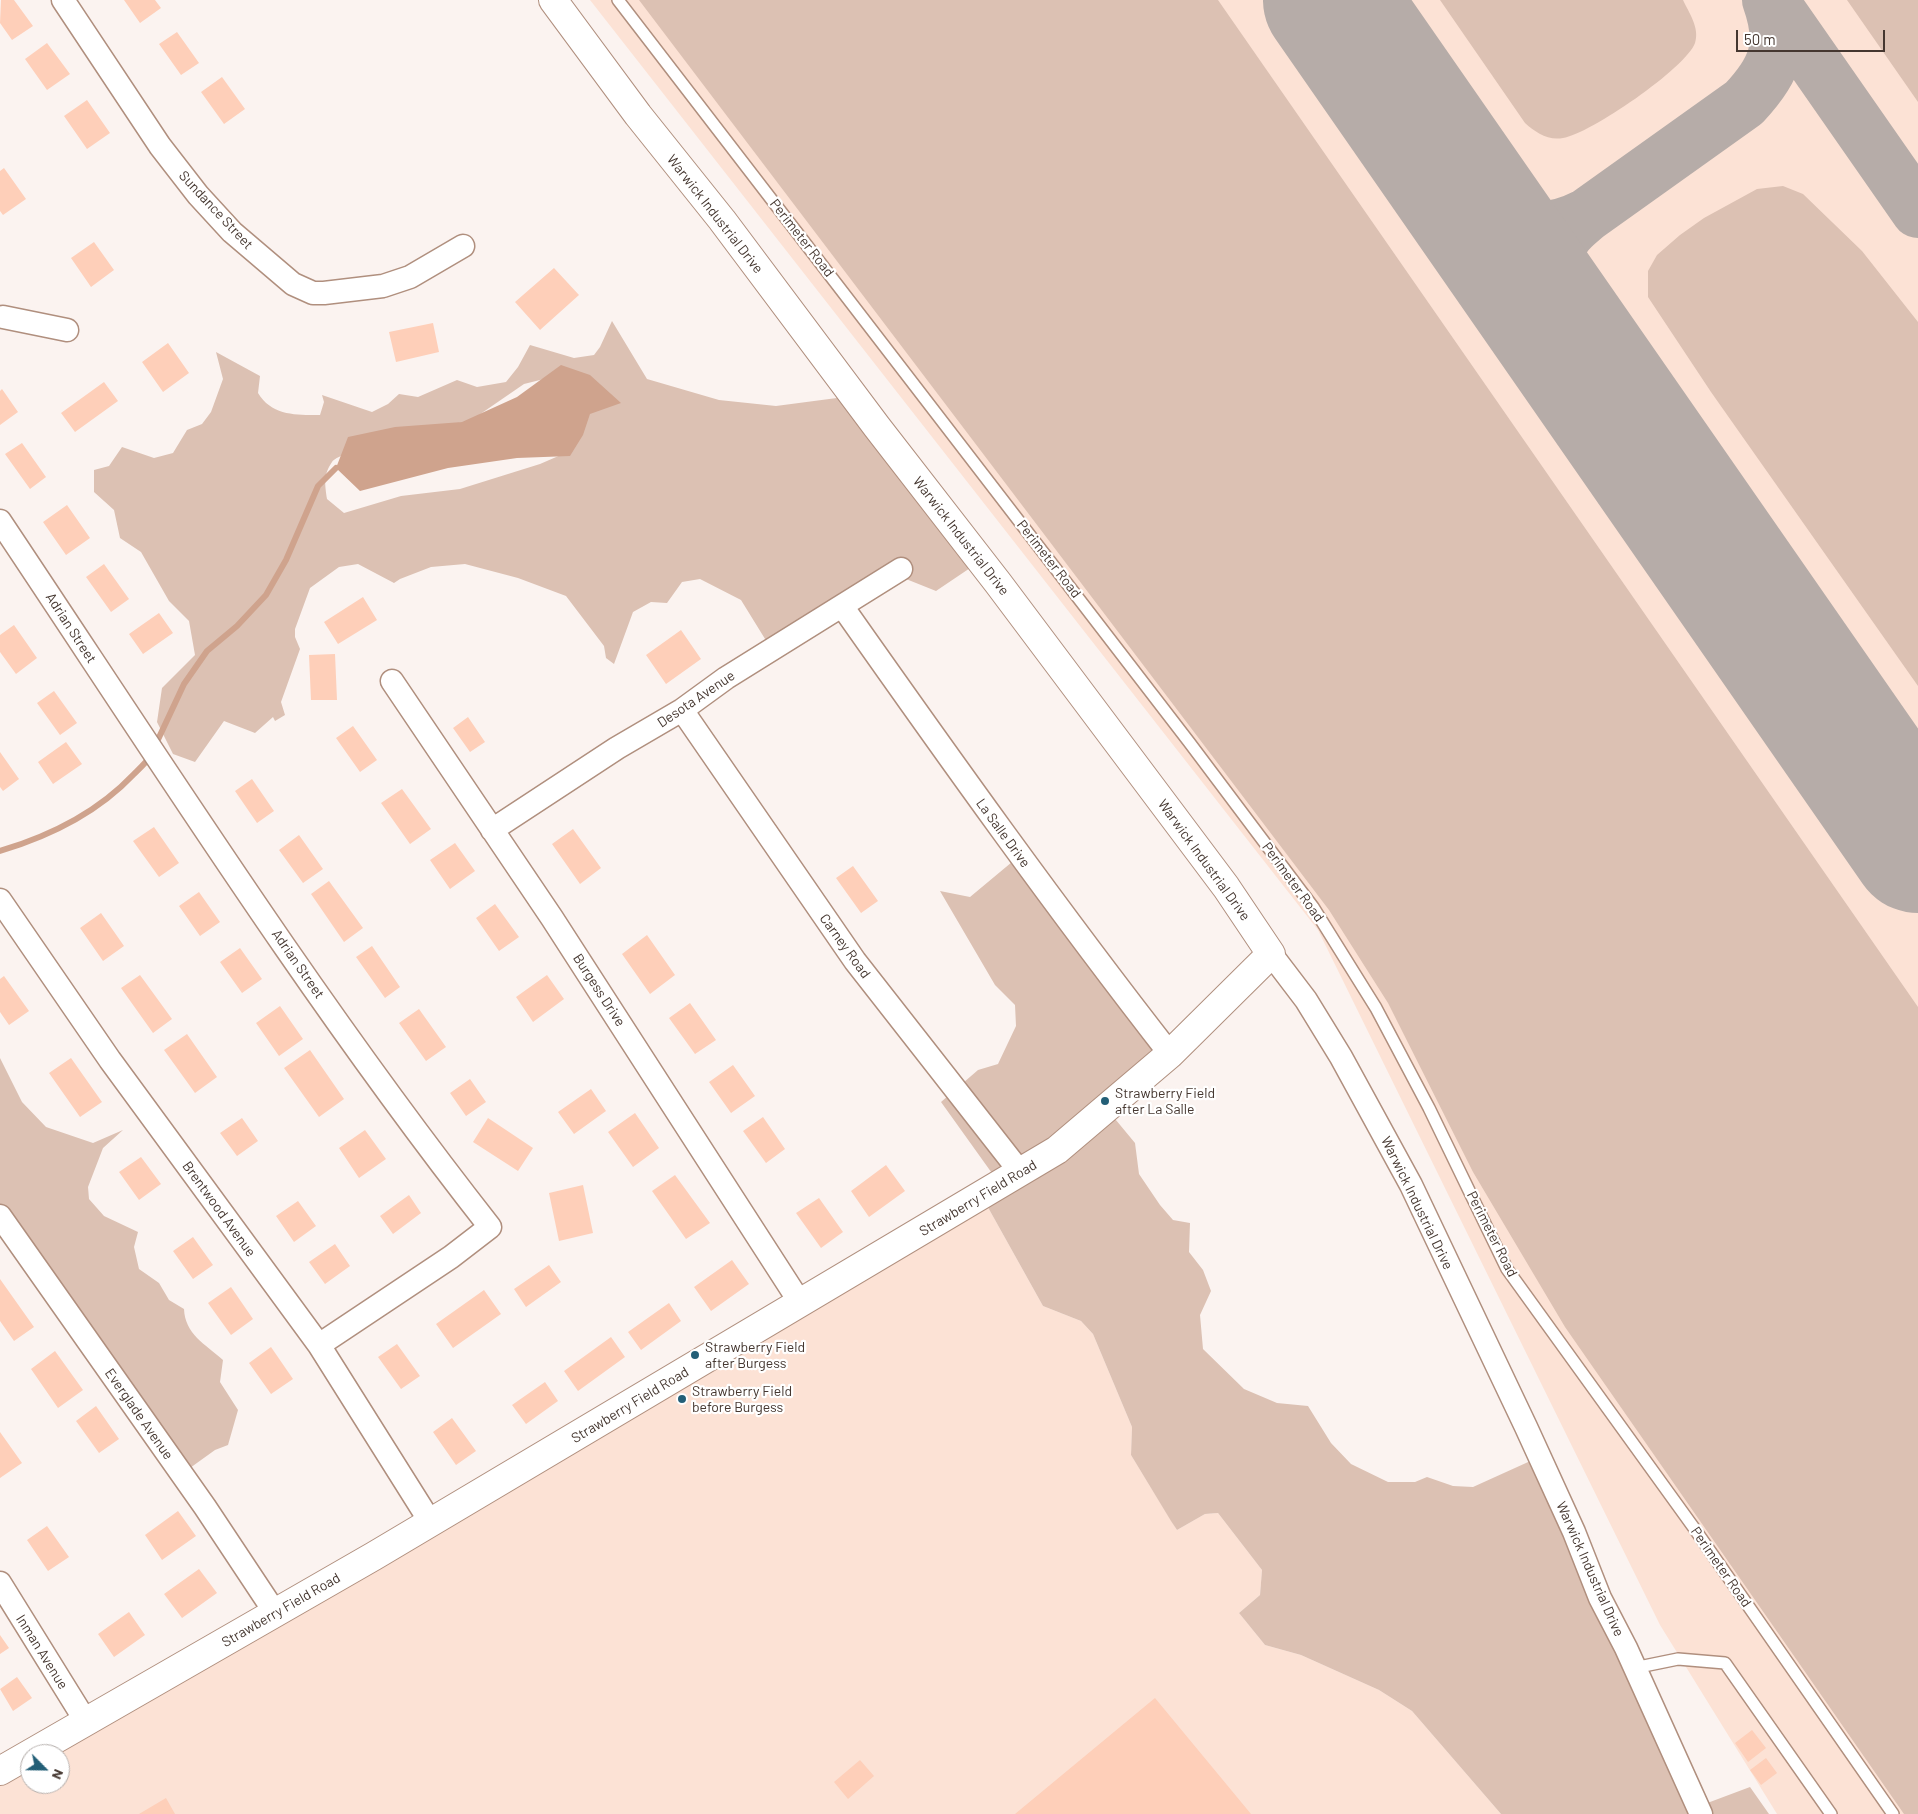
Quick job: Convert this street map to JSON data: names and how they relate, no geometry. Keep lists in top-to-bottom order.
{
  "streets": {
    "street": [
      "Sundance Street",
      "Warwick Industrial Drive",
      "Adrian Street",
      "Desota Avenue",
      "La Salle Drive",
      "Carney Road",
      "Burgess Drive",
      "Strawberry Field Road",
      "Brentwood Avenue",
      "Everglade Avenue",
      "Inman Avenue"
    ],
    "lane": ["Perimeter Road"]
  },
  "crossings": [
    ["Warwick Industrial Drive", "Strawberry Field Road"],
    ["Adrian Street", "Brentwood Avenue"],
    ["Desota Avenue", "La Salle Drive"],
    ["Desota Avenue", "Carney Road"],
    ["Desota Avenue", "Burgess Drive"],
    ["La Salle Drive", "Strawberry Field Road"],
    ["Carney Road", "Strawberry Field Road"],
    ["Burgess Drive", "Strawberry Field Road"],
    ["Strawberry Field Road", "Brentwood Avenue"],
    ["Strawberry Field Road", "Everglade Avenue"],
    ["Strawberry Field Road", "Inman Avenue"]
  ],
  "places": ["Strawberry Field after La Salle", "Strawberry Field after Burgess", "Strawberry Field before Burgess"],
  "scale_bar": "50 m",
  "north": "bottom right"
}
